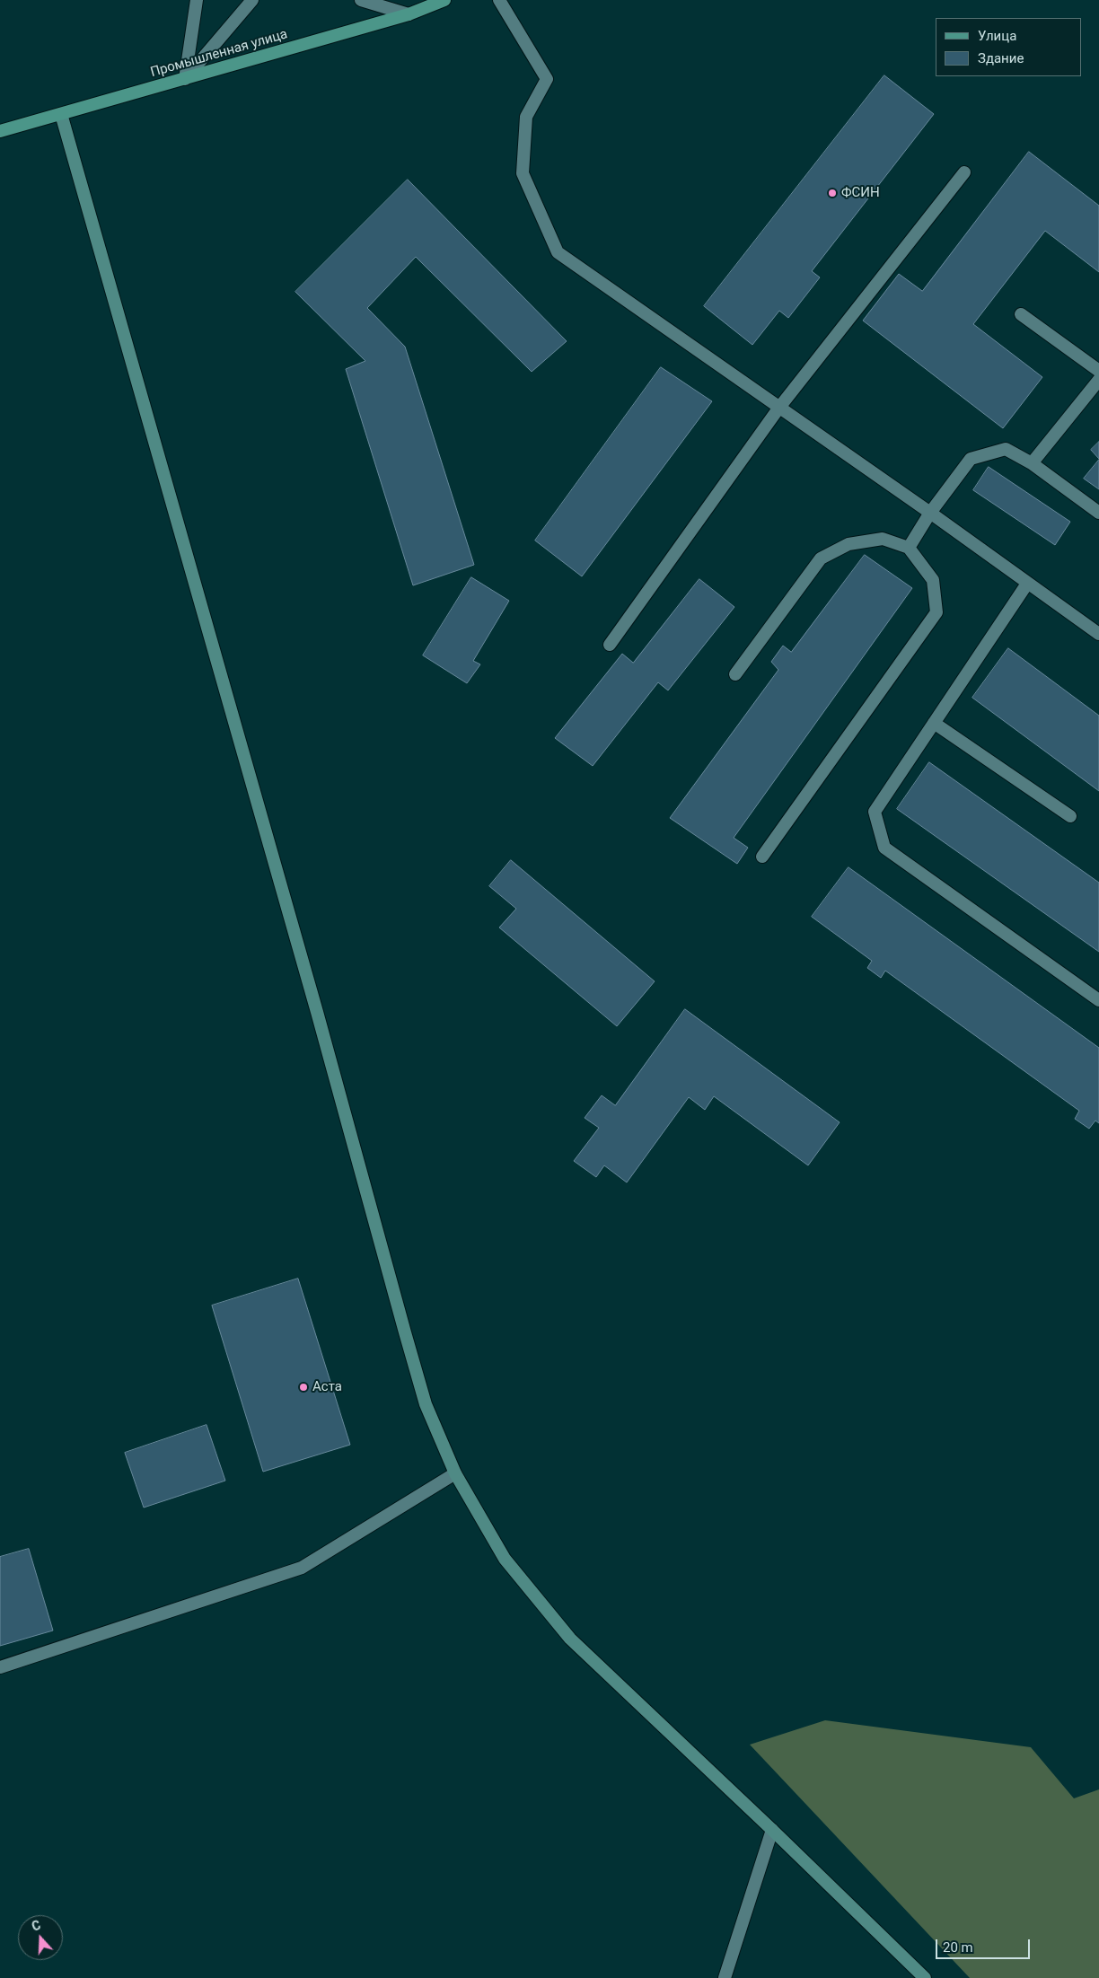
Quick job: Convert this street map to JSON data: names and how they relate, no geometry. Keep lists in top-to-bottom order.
{
  "streets": {
    "main road": ["Промышленная улица"]
  },
  "places": ["ФСИН", "Аста"],
  "legend": ["Улица", "Здание"],
  "scale_bar": "20 m",
  "north": "top"
}
